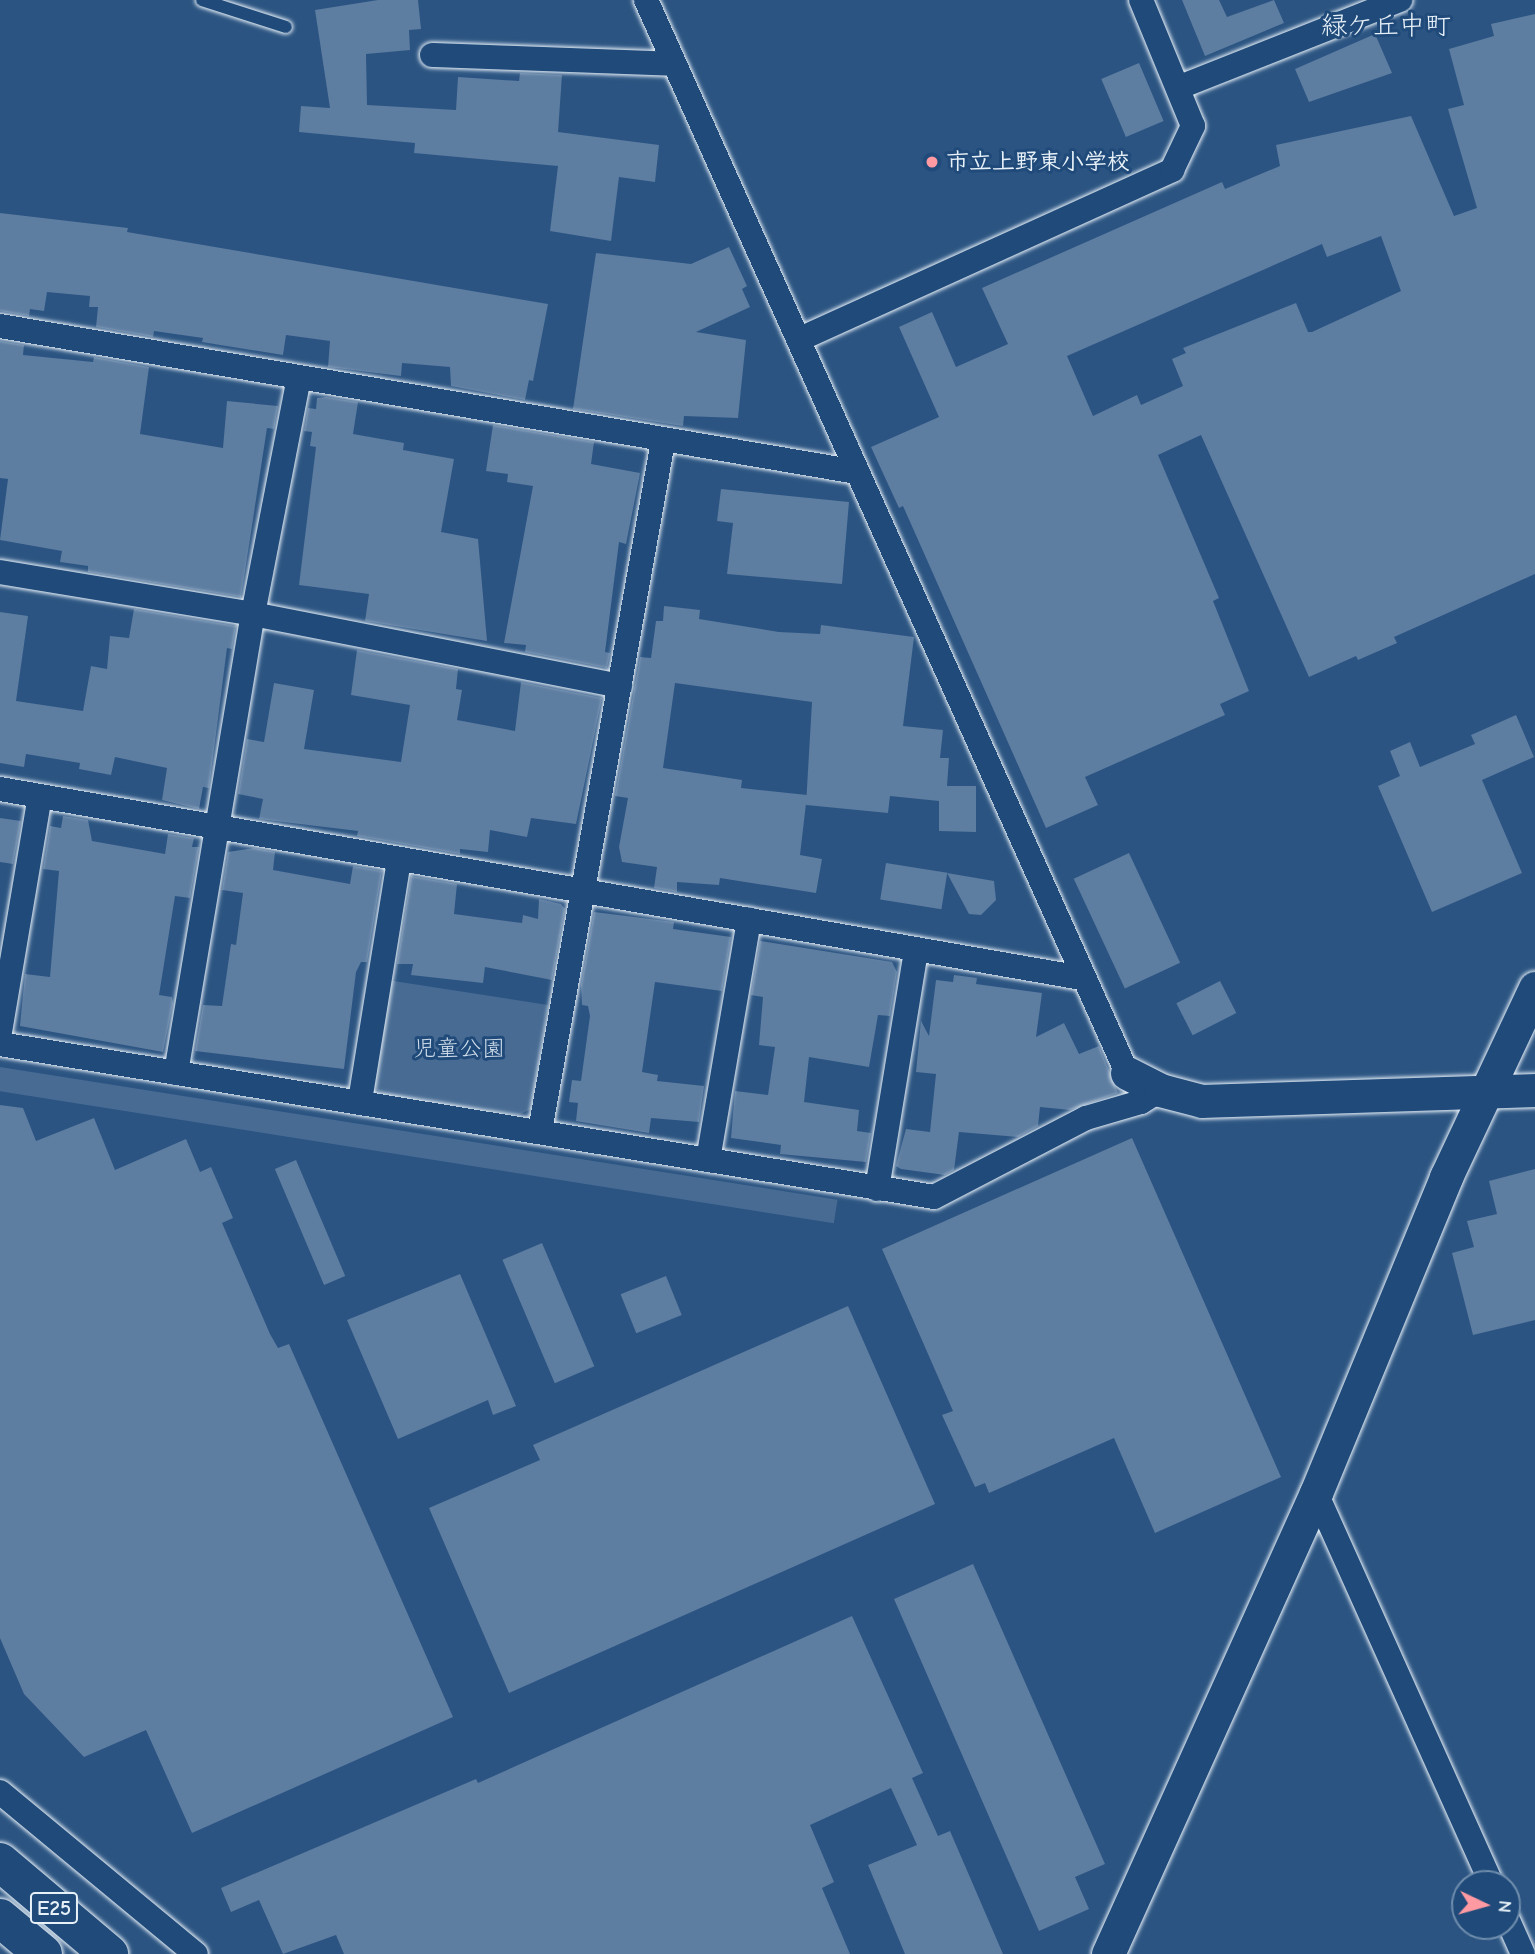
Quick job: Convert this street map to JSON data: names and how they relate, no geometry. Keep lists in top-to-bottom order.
{
  "streets": {
    "highway": ["E25"]
  },
  "districts": ["緑ケ丘中町"],
  "parks": ["児童公園"],
  "places": ["市立上野東小学校"],
  "north": "right"
}
